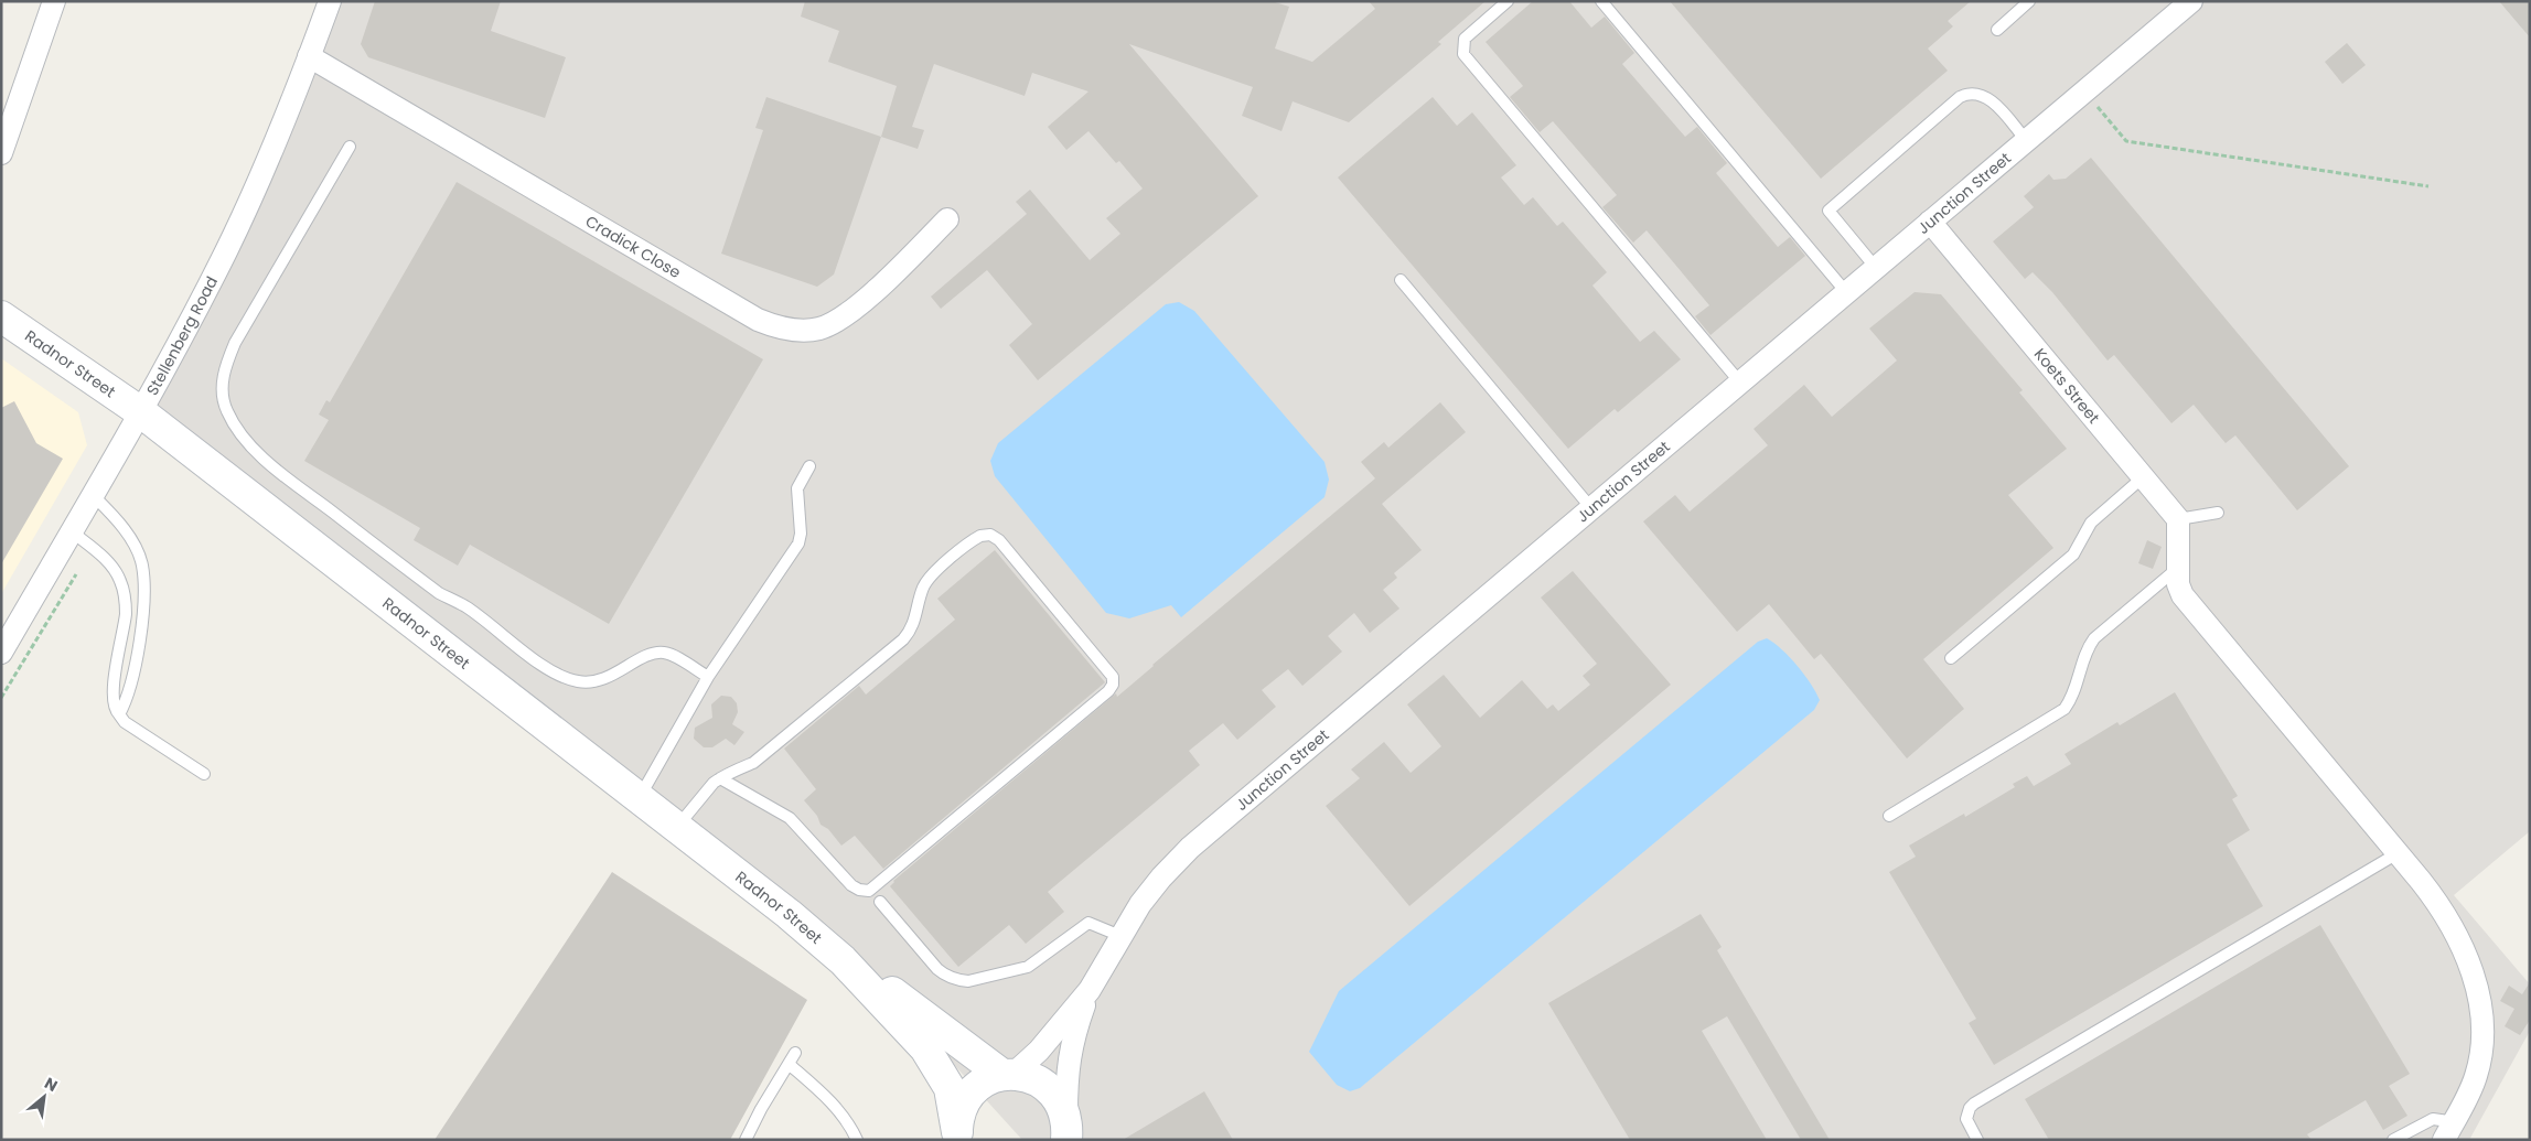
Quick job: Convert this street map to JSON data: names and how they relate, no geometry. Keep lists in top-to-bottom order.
{
  "streets": {
    "street": [
      "Junction Street",
      "Cradick Close",
      "Stellenberg Road",
      "Radnor Street",
      "Koets Street"
    ]
  },
  "crossings": [
    ["Junction Street", "Radnor Street"],
    ["Junction Street", "Koets Street"],
    ["Cradick Close", "Stellenberg Road"],
    ["Stellenberg Road", "Radnor Street"]
  ],
  "north": "top right"
}
